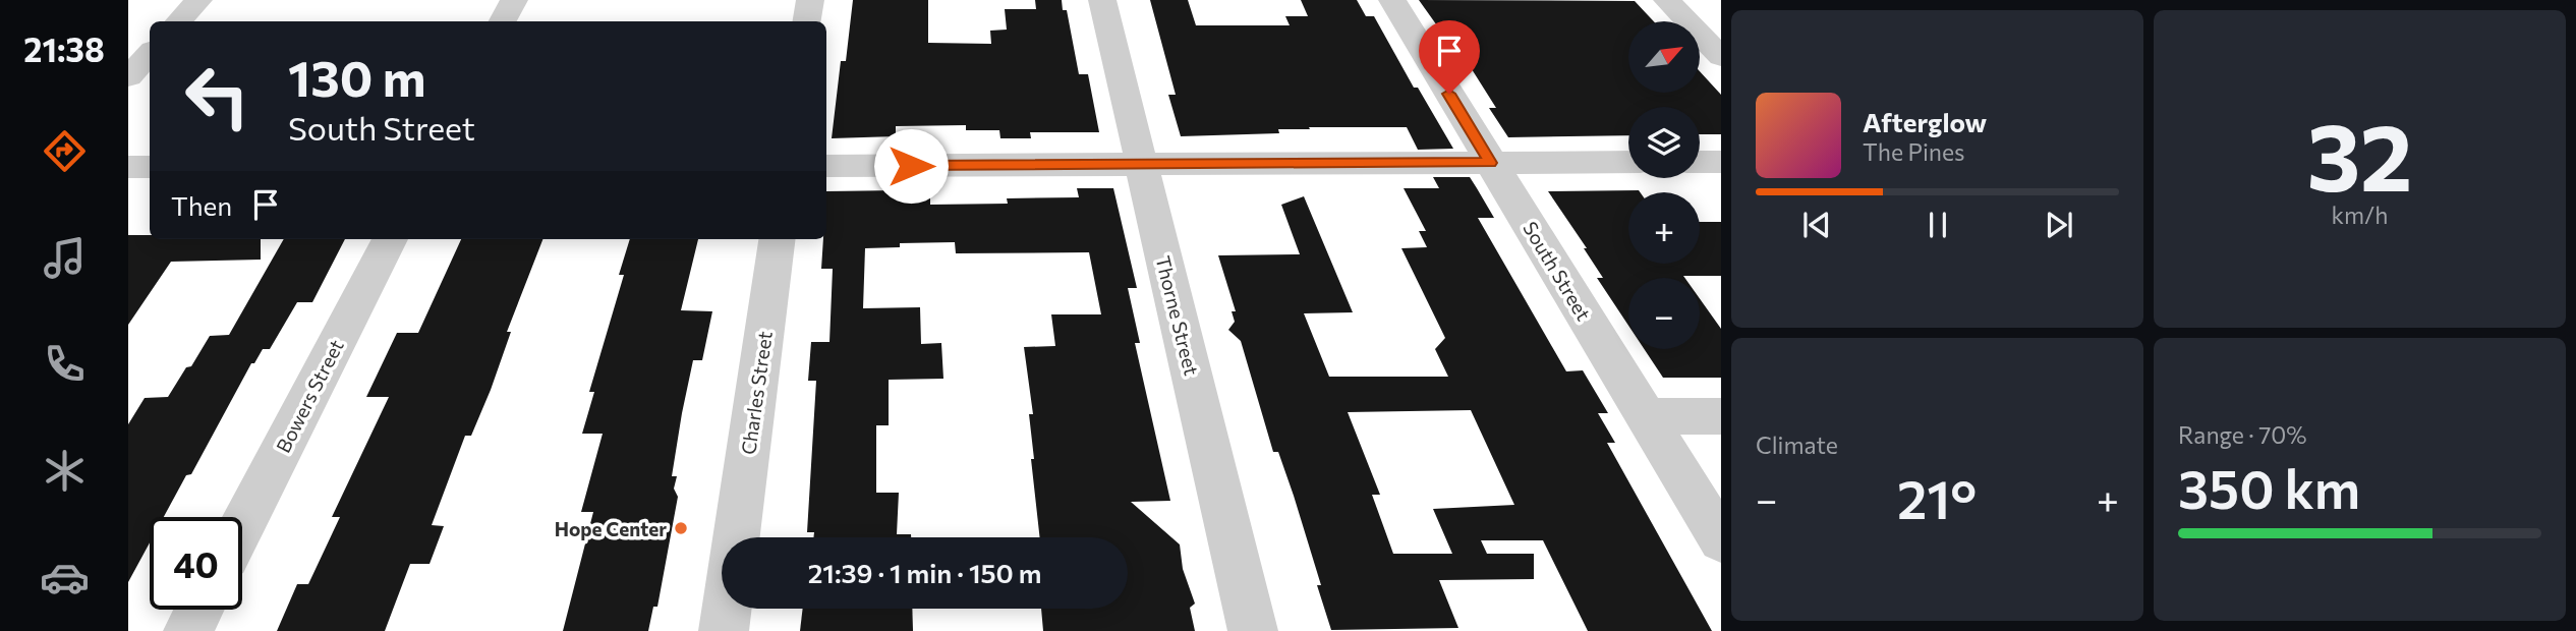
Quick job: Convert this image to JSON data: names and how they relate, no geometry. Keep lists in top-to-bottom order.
{
  "streets": {
    "street": [
      "South Street",
      "Thorne Street",
      "Charles Street",
      "Bowers Street"
    ]
  },
  "places": ["Hope Center"],
  "north": "top right",
  "page": {
    "tabs": "21:38",
    "tile": [
      ["32", "km/h"],
      "Climate",
      ["Range · 70%", "350 km"]
    ],
    "map_buttons": ["+", "−"],
    "turn": ["130 m", "South Street"],
    "song": ["Afterglow", "The Pines"],
    "then": "Then",
    "heat": ["−", "21°", "+"],
    "limit": "40",
    "trip": "21:39 · 1 min · 150 m"
  }
}
